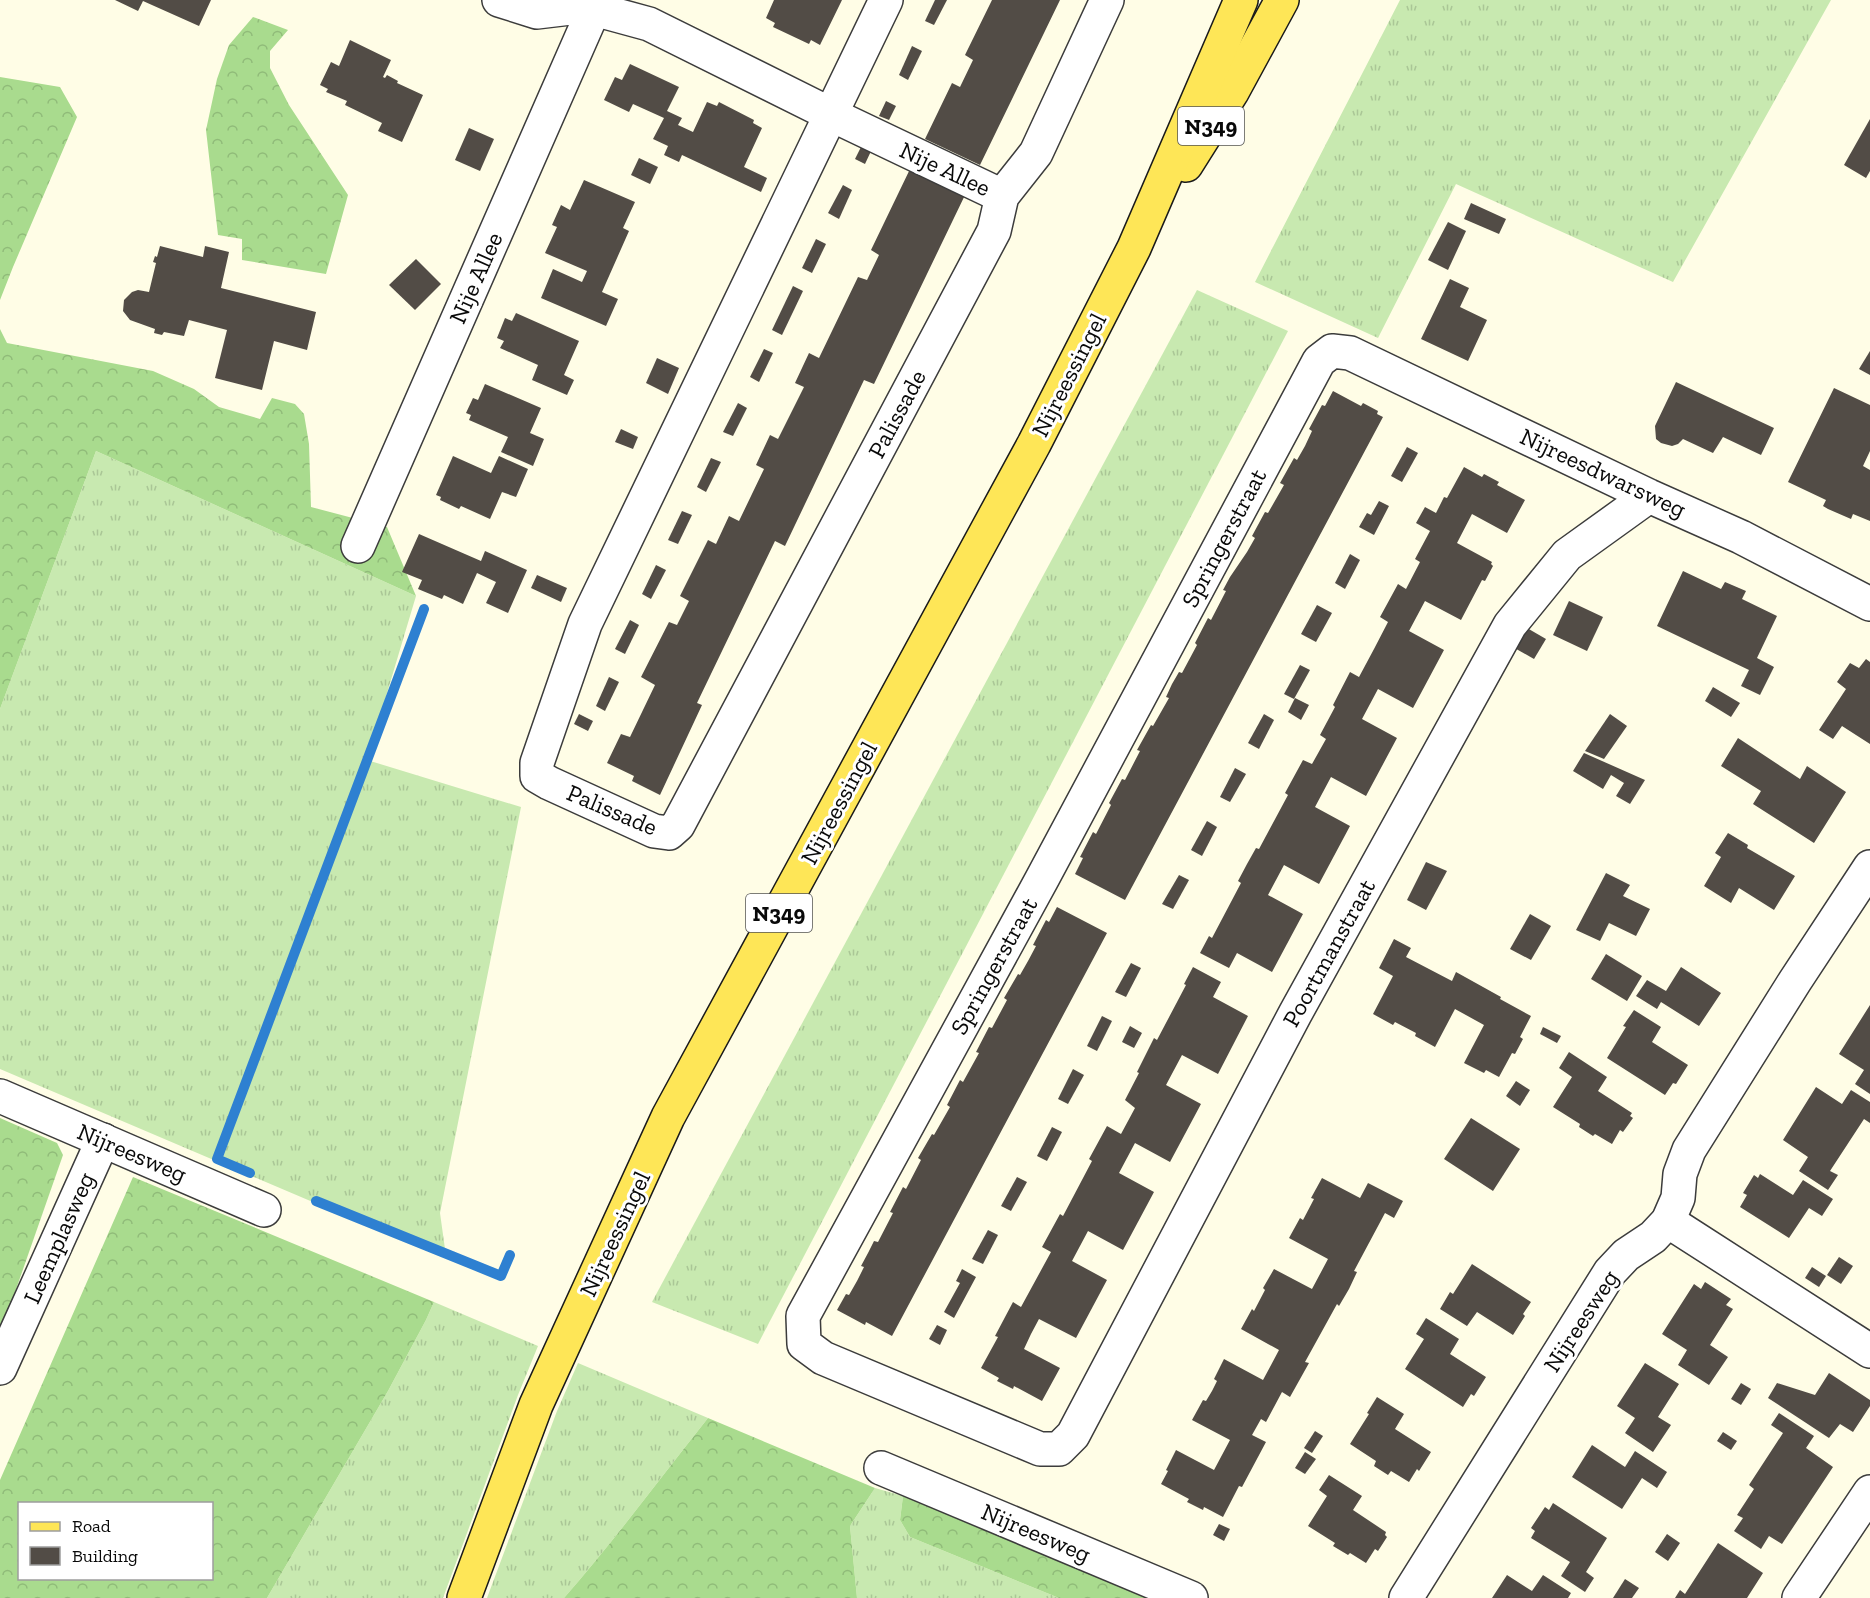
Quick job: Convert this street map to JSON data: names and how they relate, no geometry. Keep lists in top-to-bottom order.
{
  "streets": {
    "main road": ["N349", "Nijreessingel"],
    "street": [
      "Nije Allee",
      "Palissade",
      "Nijreesdwarsweg",
      "Springerstraat",
      "Poortmanstraat",
      "Nijreesweg",
      "Leemplasweg"
    ]
  },
  "crossings": [
    ["Nije Allee", "Palissade"],
    ["Nijreesdwarsweg", "Springerstraat"],
    ["Nijreesdwarsweg", "Poortmanstraat"],
    ["Springerstraat", "Poortmanstraat"],
    ["Nijreesweg", "Leemplasweg"]
  ],
  "legend": ["Road", "Building"]
}
